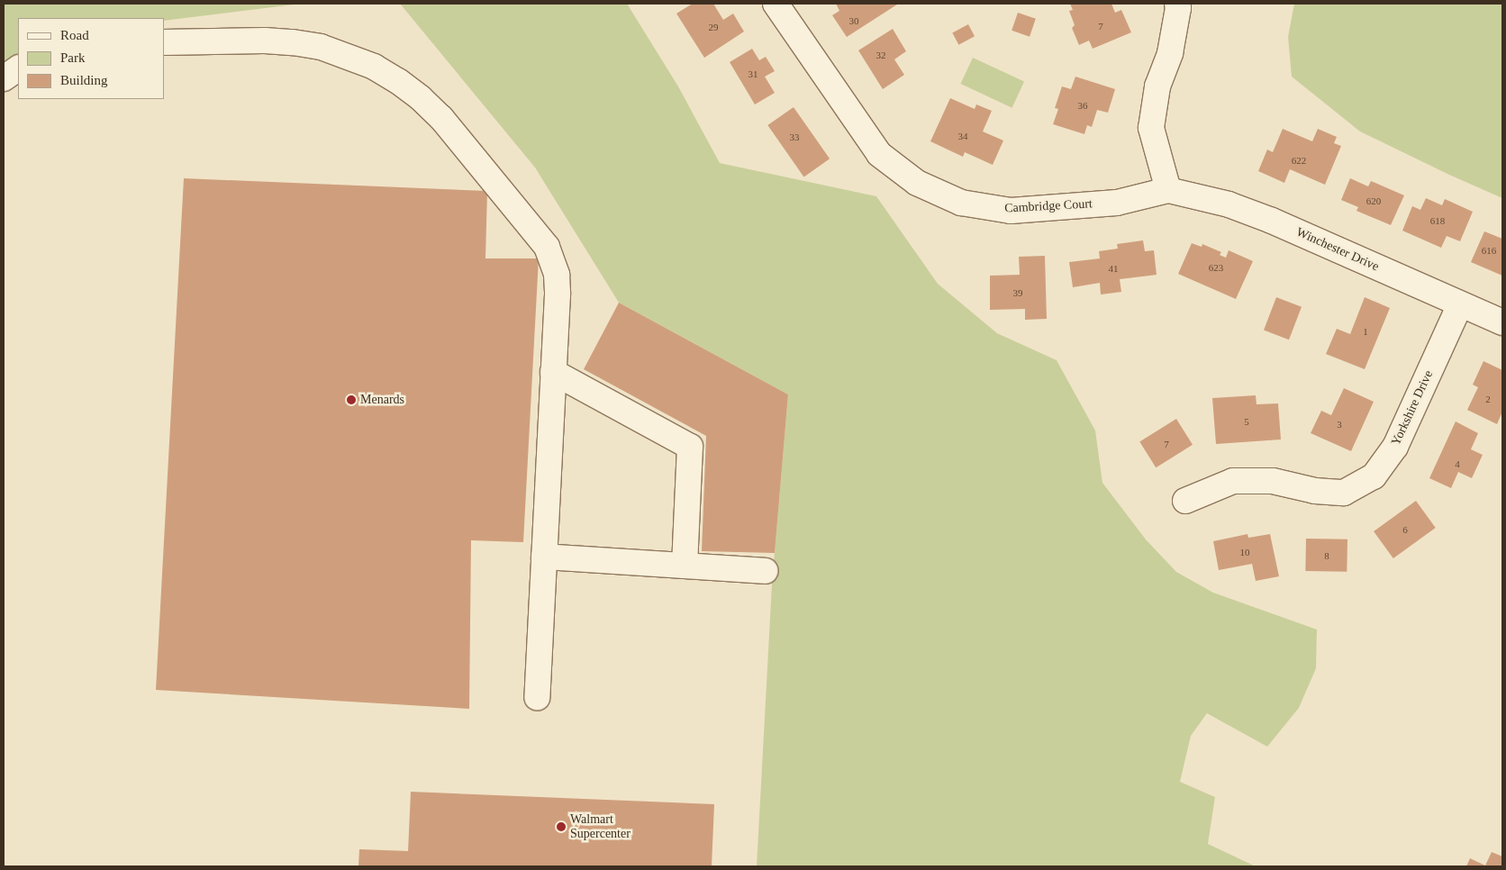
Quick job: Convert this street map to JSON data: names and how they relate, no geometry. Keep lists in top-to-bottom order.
{
  "streets": {
    "street": ["Cambridge Court", "Winchester Drive", "Yorkshire Drive"]
  },
  "crossings": [
    ["Cambridge Court", "Winchester Drive"],
    ["Winchester Drive", "Yorkshire Drive"]
  ],
  "places": ["Menards", "Walmart Supercenter"],
  "house_numbers": [
    "30",
    "7",
    "29",
    "32",
    "31",
    "36",
    "34",
    "33",
    "622",
    "620",
    "618",
    "616",
    "623",
    "41",
    "39",
    "1",
    "2",
    "5",
    "3",
    "7",
    "4",
    "6",
    "10",
    "8"
  ],
  "legend": ["Road", "Park", "Building"]
}
